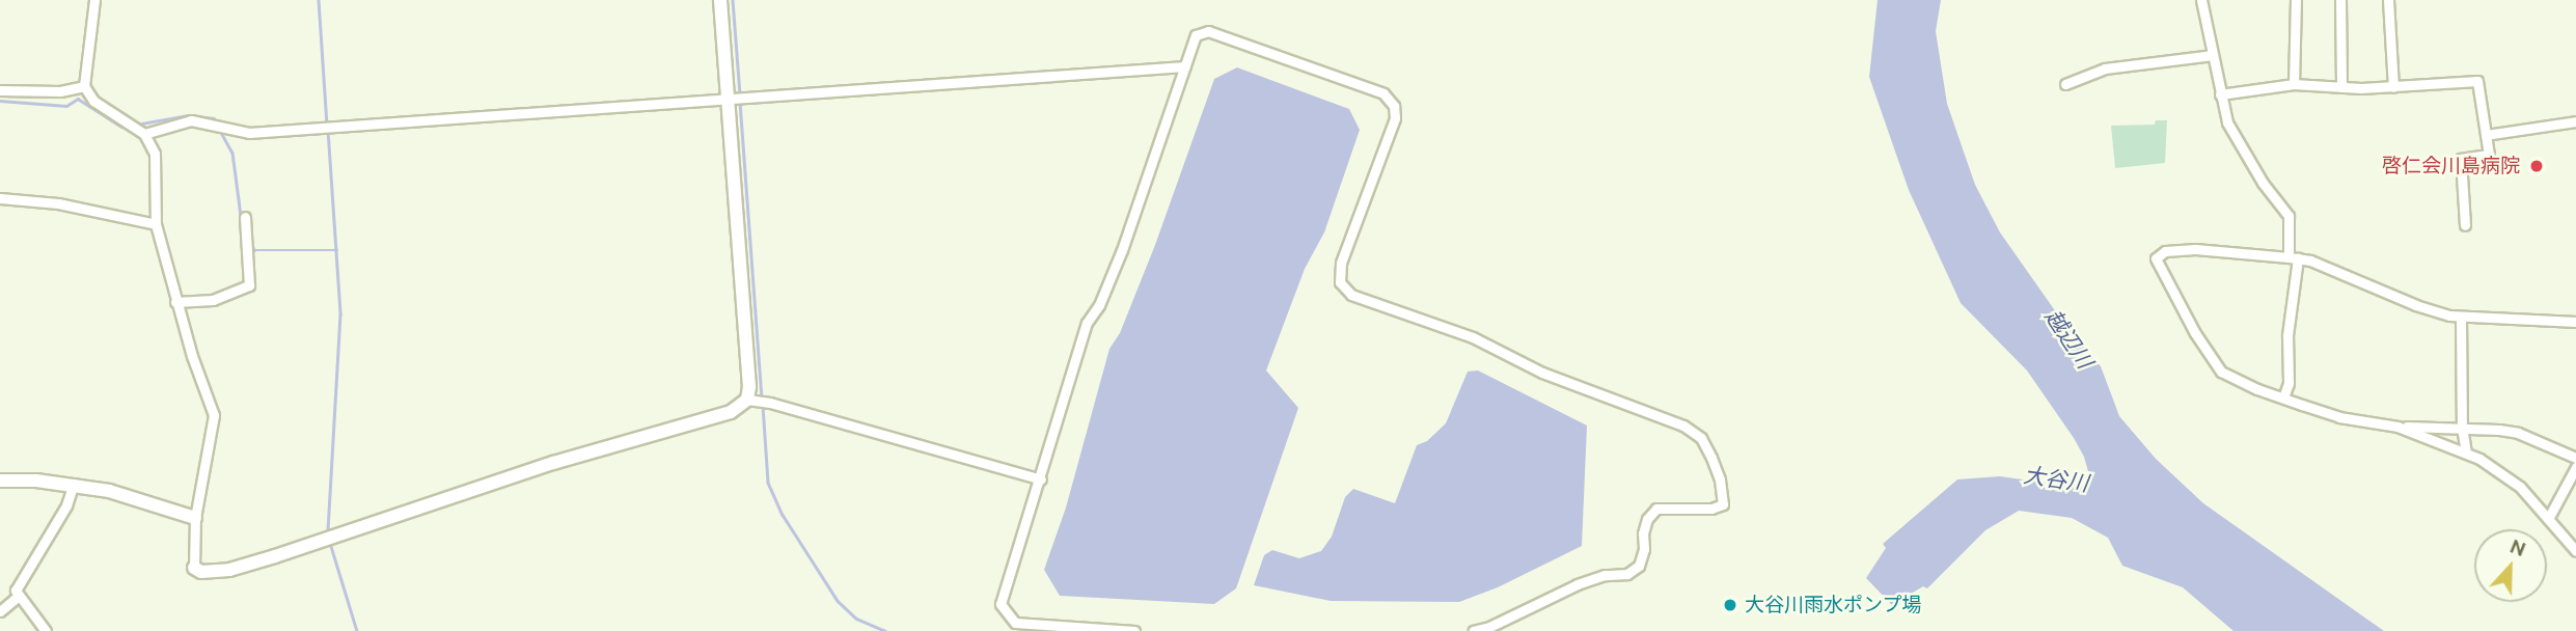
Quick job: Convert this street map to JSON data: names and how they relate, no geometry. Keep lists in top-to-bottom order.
{
  "water": ["越辺川", "大谷川"],
  "places": ["啓仁会川島病院", "大谷川雨水ポンプ場"],
  "north": "top"
}
